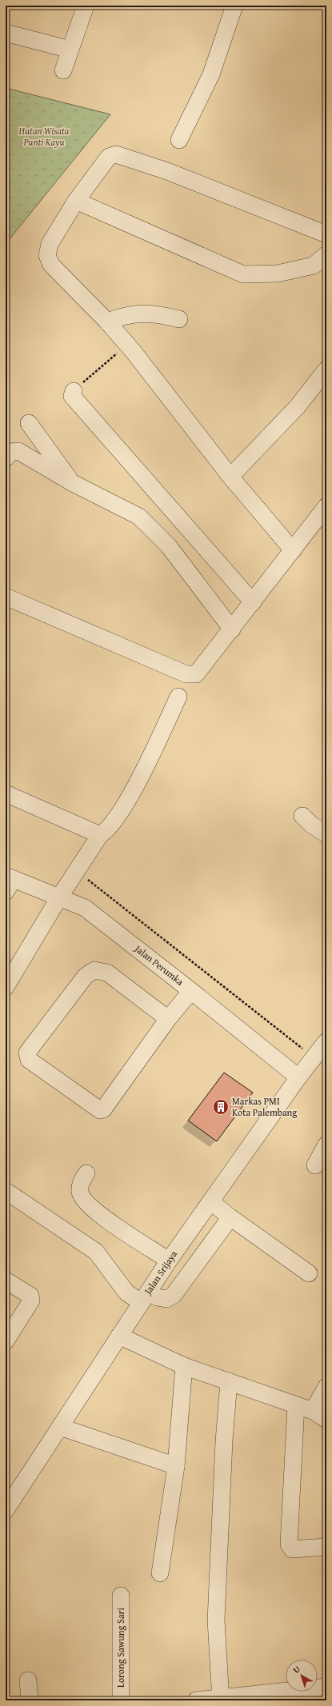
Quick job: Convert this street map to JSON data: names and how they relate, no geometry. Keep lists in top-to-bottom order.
{
  "streets": {
    "street": ["Jalan Perumka", "Jalan Srijaya", "Lorong Sawung Sari"]
  },
  "crossings": [
    ["Jalan Perumka", "Jalan Srijaya"]
  ],
  "parks": ["Hutan Wisata Punti Kayu"],
  "places": {
    "building": ["Markas PMI Kota Palembang"]
  },
  "north": "top left"
}
